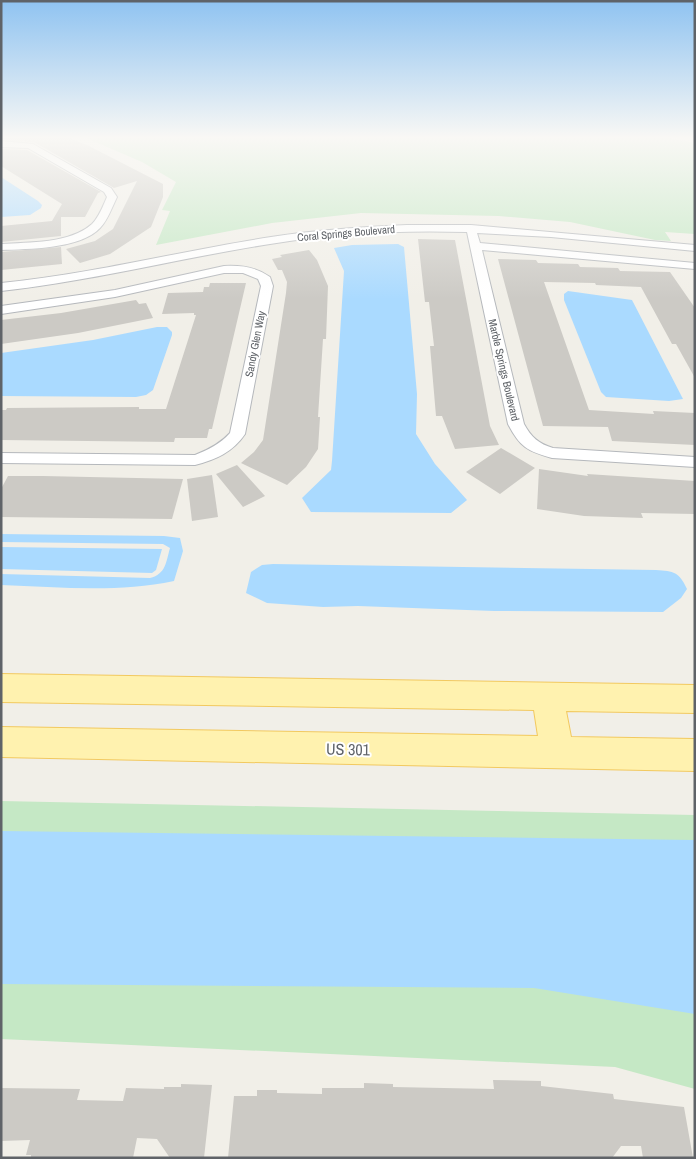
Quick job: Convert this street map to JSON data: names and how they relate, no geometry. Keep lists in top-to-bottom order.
{
  "streets": {
    "main road": ["US 301"],
    "street": ["Coral Springs Boulevard", "Sandy Glen Way", "Marble Springs Boulevard"]
  },
  "crossings": [
    ["Coral Springs Boulevard", "Marble Springs Boulevard"]
  ]
}
